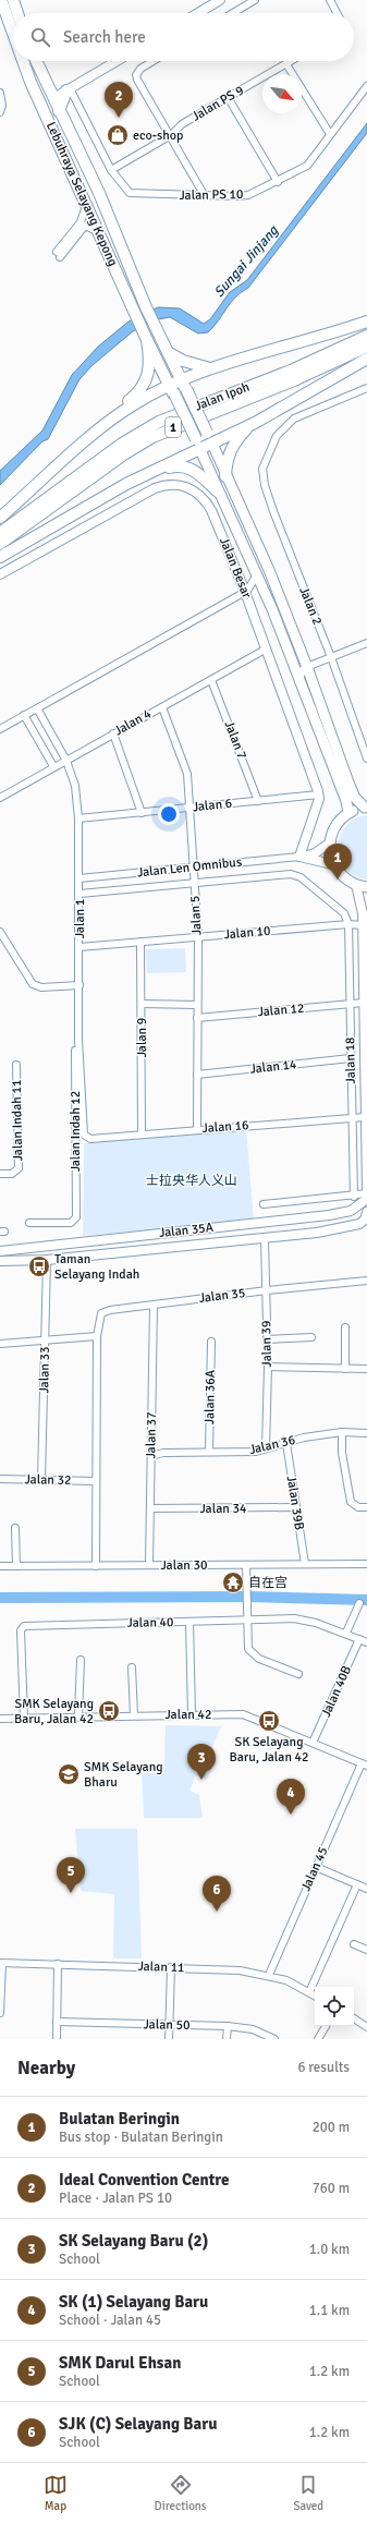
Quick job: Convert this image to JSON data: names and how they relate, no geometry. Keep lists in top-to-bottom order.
{
  "streets": {
    "main road": [
      "Lebuhraya Selayang Kepong",
      "Jalan Ipoh",
      "1",
      "Jalan Besar"
    ],
    "street": [
      "Jalan PS 9",
      "Jalan PS 10",
      "Jalan 2",
      "Jalan 4",
      "Jalan 7",
      "Jalan 6",
      "Jalan Len Omnibus",
      "Jalan 5",
      "Jalan 1",
      "Jalan 10",
      "Jalan 12",
      "Jalan 9",
      "Jalan 18",
      "Jalan 14",
      "Jalan Indah 11",
      "Jalan 16",
      "Jalan Indah 12",
      "Jalan 35A",
      "Jalan 35",
      "Jalan 39",
      "Jalan 33",
      "Jalan 36A",
      "Jalan 37",
      "Jalan 36",
      "Jalan 32",
      "Jalan 39B",
      "Jalan 34",
      "Jalan 30",
      "Jalan 40",
      "Jalan 40B",
      "Jalan 42",
      "Jalan 45",
      "Jalan 11",
      "Jalan 50"
    ]
  },
  "crossings": [
    ["Jalan PS 9", "Jalan PS 10"],
    ["Lebuhraya Selayang Kepong", "Jalan Besar"],
    ["Jalan Besar", "Jalan 4"],
    ["Jalan Besar", "Jalan 6"],
    ["Jalan 4", "Jalan 7"],
    ["Jalan 4", "Jalan 5"],
    ["Jalan 4", "Jalan 1"],
    ["Jalan 7", "Jalan 6"],
    ["Jalan 6", "Jalan 5"],
    ["Jalan 6", "Jalan 1"],
    ["Jalan Len Omnibus", "Jalan 5"],
    ["Jalan Len Omnibus", "Jalan 1"],
    ["Jalan 5", "Jalan 10"],
    ["Jalan 5", "Jalan 12"],
    ["Jalan 5", "Jalan 14"],
    ["Jalan 5", "Jalan 16"],
    ["Jalan 1", "Jalan 10"],
    ["Jalan 1", "Jalan 16"],
    ["Jalan 1", "Jalan Indah 12"],
    ["Jalan 10", "Jalan 9"],
    ["Jalan 10", "Jalan 18"],
    ["Jalan 12", "Jalan 18"],
    ["Jalan 9", "Jalan 16"],
    ["Jalan 18", "Jalan 14"],
    ["Jalan 18", "Jalan 16"],
    ["Jalan 35A", "Jalan 39"],
    ["Jalan 35A", "Jalan 33"],
    ["Jalan 35", "Jalan 39"],
    ["Jalan 35", "Jalan 37"],
    ["Jalan 35", "Jalan 32"],
    ["Jalan 35", "Jalan 30"],
    ["Jalan 39", "Jalan 36"],
    ["Jalan 33", "Jalan 32"],
    ["Jalan 36A", "Jalan 36"],
    ["Jalan 37", "Jalan 36"],
    ["Jalan 37", "Jalan 34"],
    ["Jalan 37", "Jalan 30"],
    ["Jalan 36", "Jalan 39B"],
    ["Jalan 39B", "Jalan 34"],
    ["Jalan 39B", "Jalan 30"],
    ["Jalan 40", "Jalan 40B"],
    ["Jalan 40", "Jalan 42"],
    ["Jalan 40B", "Jalan 42"],
    ["Jalan 42", "Jalan 45"],
    ["Jalan 45", "Jalan 11"]
  ],
  "water": ["Sungai Jinjang"],
  "parks": ["士拉央华人义山"],
  "places": {
    "shop": ["eco-shop"],
    "bus stop": ["Taman Selayang Indah", "SMK Selayang Baru, Jalan 42", "SK Selayang Baru, Jalan 42"],
    "temple": ["自在宫"],
    "school or university": ["SMK Selayang Bharu"]
  },
  "north": "bottom right",
  "page": {
    "search": "Search here",
    "pins": [
      "2",
      "1",
      "3",
      "4",
      "5",
      "6"
    ],
    "heading": ["Nearby", "6 results"],
    "list": [
      {
        "mark": "1",
        "name": "Bulatan Beringin",
        "note": "Bus stop · Bulatan Beringin",
        "value": "200 m"
      },
      {
        "mark": "2",
        "name": "Ideal Convention Centre",
        "note": "Place · Jalan PS 10",
        "value": "760 m"
      },
      {
        "mark": "3",
        "name": "SK Selayang Baru (2)",
        "note": "School",
        "value": "1.0 km"
      },
      {
        "mark": "4",
        "name": "SK (1) Selayang Baru",
        "note": "School · Jalan 45",
        "value": "1.1 km"
      },
      {
        "mark": "5",
        "name": "SMK Darul Ehsan",
        "note": "School",
        "value": "1.2 km"
      },
      {
        "mark": "6",
        "name": "SJK (C) Selayang Baru",
        "note": "School",
        "value": "1.2 km"
      }
    ],
    "nav": ["Map", "Directions", "Saved"]
  }
}
